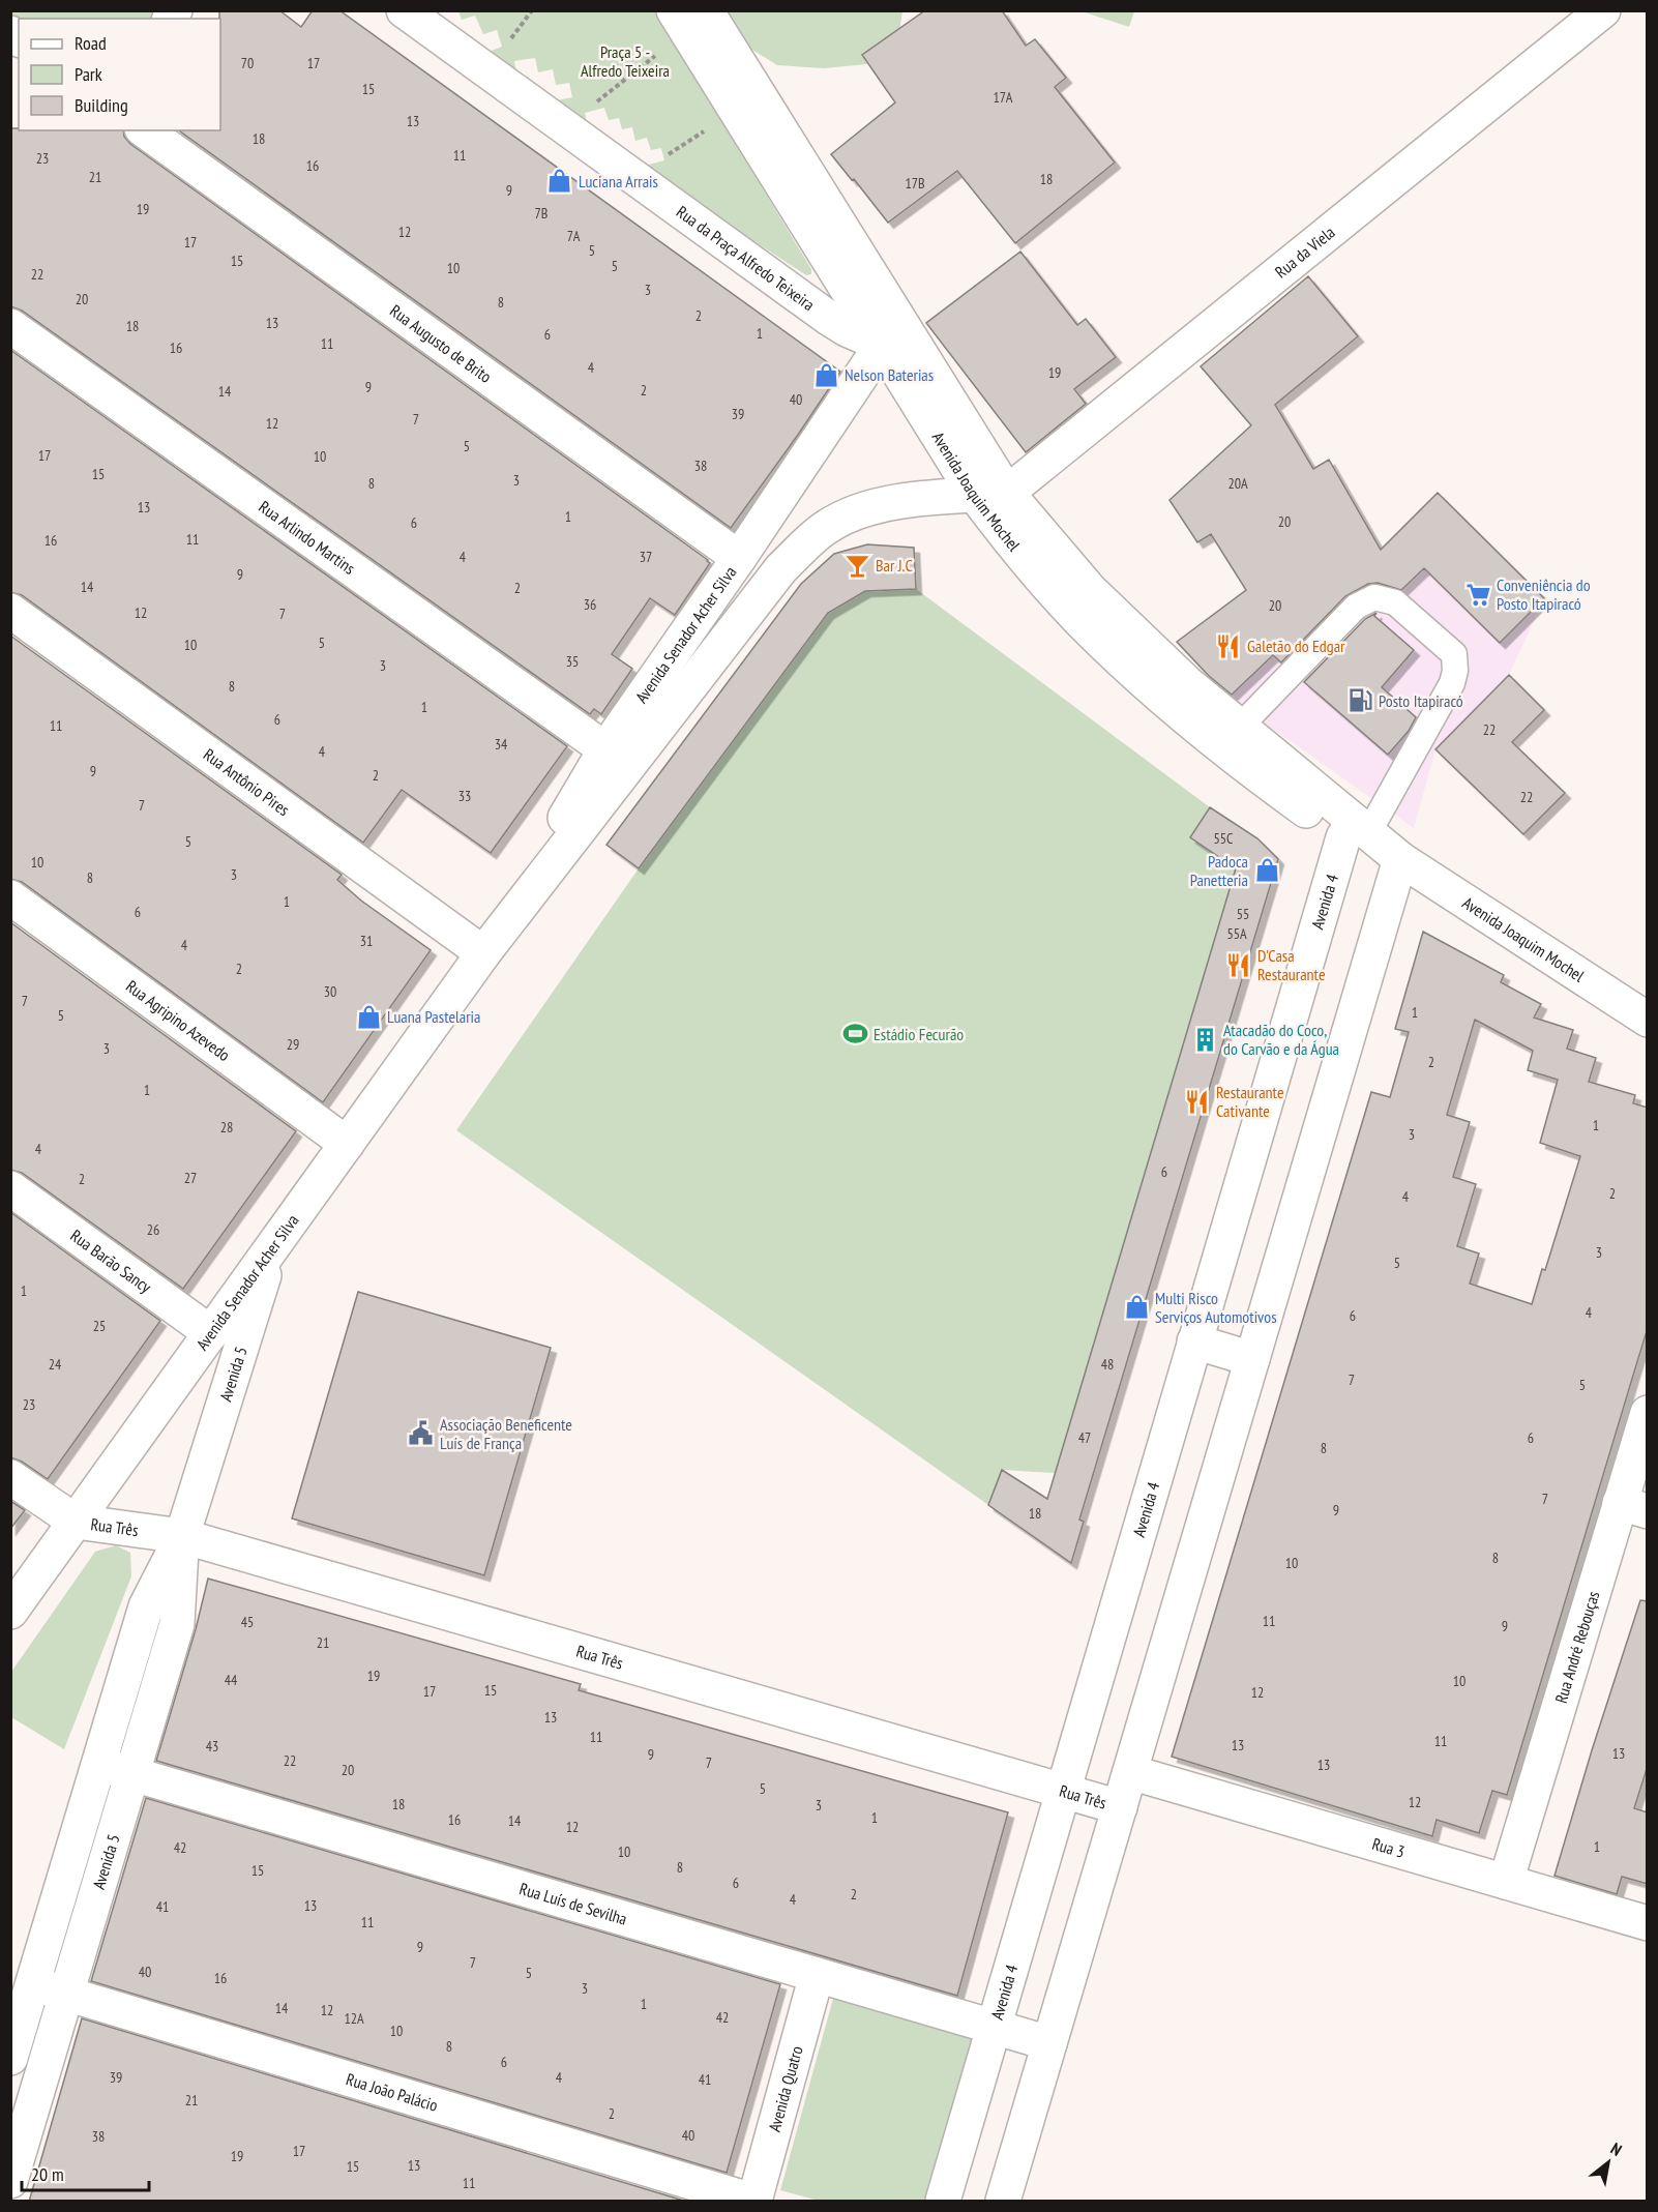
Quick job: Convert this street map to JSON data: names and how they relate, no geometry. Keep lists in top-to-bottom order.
{
  "streets": {
    "street": [
      "Rua da Viela",
      "Rua da Praça Alfredo Teixeira",
      "Rua Augusto de Brito",
      "Avenida Joaquim Mochel",
      "Rua Arlindo Martins",
      "Avenida Senador Acher Silva",
      "Rua Antônio Pires",
      "Avenida 4",
      "Rua Agripino Azevedo",
      "Rua Barão Sancy",
      "Avenida 5",
      "Rua Três",
      "Rua André Rebouças",
      "Rua 3",
      "Rua Luís de Sevilha",
      "Avenida Quatro",
      "Rua João Palácio"
    ]
  },
  "crossings": [
    ["Rua da Viela", "Avenida Joaquim Mochel"],
    ["Rua da Viela", "Avenida Senador Acher Silva"],
    ["Rua da Praça Alfredo Teixeira", "Avenida Joaquim Mochel"],
    ["Rua da Praça Alfredo Teixeira", "Avenida Senador Acher Silva"],
    ["Rua Augusto de Brito", "Avenida Senador Acher Silva"],
    ["Avenida Joaquim Mochel", "Avenida Senador Acher Silva"],
    ["Avenida Joaquim Mochel", "Avenida 4"],
    ["Rua Arlindo Martins", "Avenida Senador Acher Silva"],
    ["Avenida Senador Acher Silva", "Rua Antônio Pires"],
    ["Avenida Senador Acher Silva", "Rua Agripino Azevedo"],
    ["Avenida Senador Acher Silva", "Rua Barão Sancy"],
    ["Avenida Senador Acher Silva", "Avenida 5"],
    ["Avenida Senador Acher Silva", "Rua Três"],
    ["Avenida 4", "Rua Três"],
    ["Avenida 4", "Rua Luís de Sevilha"],
    ["Avenida 5", "Rua Três"],
    ["Avenida 5", "Rua Luís de Sevilha"],
    ["Avenida 5", "Rua João Palácio"],
    ["Rua André Rebouças", "Rua 3"],
    ["Rua Luís de Sevilha", "Avenida Quatro"],
    ["Avenida Quatro", "Rua João Palácio"]
  ],
  "parks": ["Praça 5 - Alfredo Teixeira"],
  "places": {
    "shop": [
      "Luciana Arrais",
      "Nelson Baterias",
      "Padoca Panetteria",
      "Luana Pastelaria",
      "Multi Risco Serviços Automotivos"
    ],
    "bar": ["Bar J.C"],
    "supermarket": ["Conveniência do Posto Itapiracó"],
    "restaurant": ["Galetão do Edgar", "D'Casa Restaurante", "Restaurante Cativante"],
    "fuel station": ["Posto Itapiracó"],
    "sports": ["Estádio Fecurão"],
    "building": ["Atacadão do Coco, do Carvão e da Água"],
    "public building": ["Associação Beneficente Luís de França"]
  },
  "house_numbers": [
    "70",
    "17",
    "15",
    "17A",
    "13",
    "18",
    "11",
    "23",
    "16",
    "21",
    "18",
    "17B",
    "9",
    "19",
    "7B",
    "12",
    "7A",
    "17",
    "5",
    "15",
    "5",
    "10",
    "22",
    "3",
    "20",
    "8",
    "2",
    "13",
    "18",
    "1",
    "6",
    "11",
    "16",
    "4",
    "19",
    "9",
    "2",
    "14",
    "40",
    "39",
    "7",
    "12",
    "5",
    "17",
    "10",
    "38",
    "15",
    "3",
    "8",
    "20A",
    "13",
    "1",
    "20",
    "6",
    "11",
    "16",
    "4",
    "37",
    "9",
    "14",
    "2",
    "36",
    "20",
    "12",
    "7",
    "5",
    "10",
    "35",
    "3",
    "8",
    "1",
    "6",
    "11",
    "22",
    "34",
    "4",
    "9",
    "2",
    "33",
    "22",
    "7",
    "55C",
    "5",
    "10",
    "3",
    "8",
    "1",
    "6",
    "55",
    "55A",
    "31",
    "4",
    "2",
    "30",
    "7",
    "1",
    "5",
    "29",
    "3",
    "2",
    "1",
    "1",
    "28",
    "3",
    "4",
    "6",
    "27",
    "2",
    "2",
    "4",
    "26",
    "3",
    "5",
    "1",
    "4",
    "6",
    "25",
    "24",
    "48",
    "7",
    "5",
    "23",
    "47",
    "6",
    "8",
    "7",
    "9",
    "18",
    "8",
    "10",
    "11",
    "45",
    "9",
    "21",
    "19",
    "44",
    "10",
    "15",
    "17",
    "12",
    "13",
    "11",
    "11",
    "13",
    "43",
    "13",
    "9",
    "22",
    "7",
    "13",
    "20",
    "5",
    "12",
    "18",
    "3",
    "1",
    "16",
    "14",
    "12",
    "1",
    "42",
    "10",
    "8",
    "15",
    "6",
    "2",
    "4",
    "13",
    "41",
    "11",
    "9",
    "7",
    "40",
    "5",
    "16",
    "3",
    "1",
    "14",
    "12",
    "42",
    "12A",
    "10",
    "8",
    "6",
    "39",
    "4",
    "41",
    "21",
    "2",
    "40",
    "38",
    "17",
    "19",
    "13",
    "15",
    "11"
  ],
  "legend": ["Road", "Park", "Building"],
  "scale_bar": "20 m",
  "north": "top right"
}
